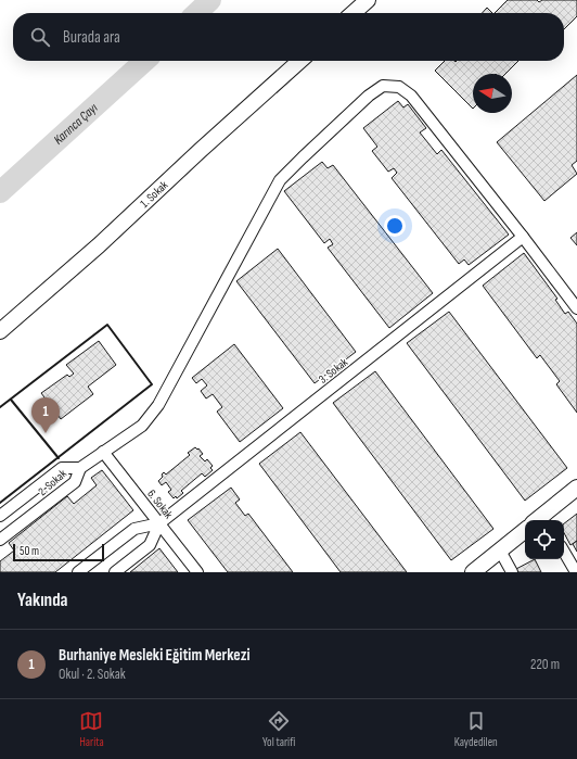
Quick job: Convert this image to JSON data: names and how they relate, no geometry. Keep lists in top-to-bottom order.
{
  "streets": {
    "street": [
      "1. Sokak",
      "3. Sokak",
      "2. Sokak",
      "6. Sokak"
    ]
  },
  "crossings": [
    ["3. Sokak", "6. Sokak"]
  ],
  "water": ["Karınca Çayı"],
  "scale_bar": "50 m",
  "north": "left",
  "page": {
    "search": "Burada ara",
    "pins": "1",
    "scale": "50 m",
    "heading": "Yakında",
    "list": [
      {
        "mark": "1",
        "name": "Burhaniye Mesleki Eğitim Merkezi",
        "note": "Okul · 2. Sokak",
        "value": "220 m"
      }
    ],
    "nav": ["Harita", "Yol tarifi", "Kaydedilen"]
  }
}
